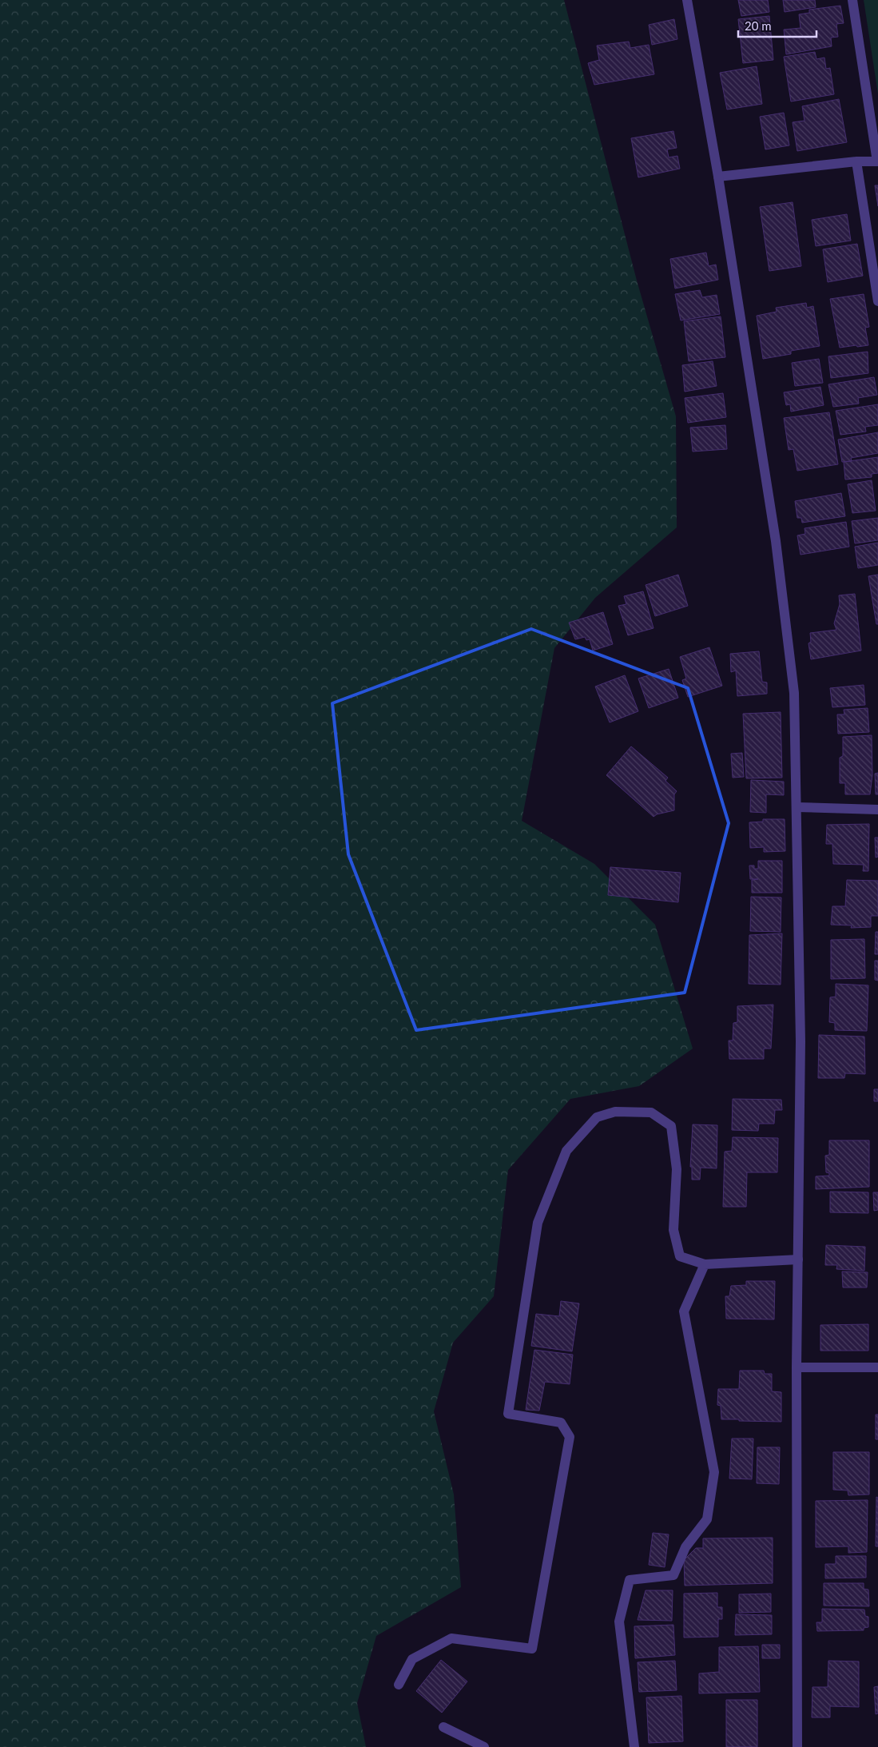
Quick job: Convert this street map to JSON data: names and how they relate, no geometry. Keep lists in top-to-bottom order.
{
  "scale_bar": "20 m"
}
